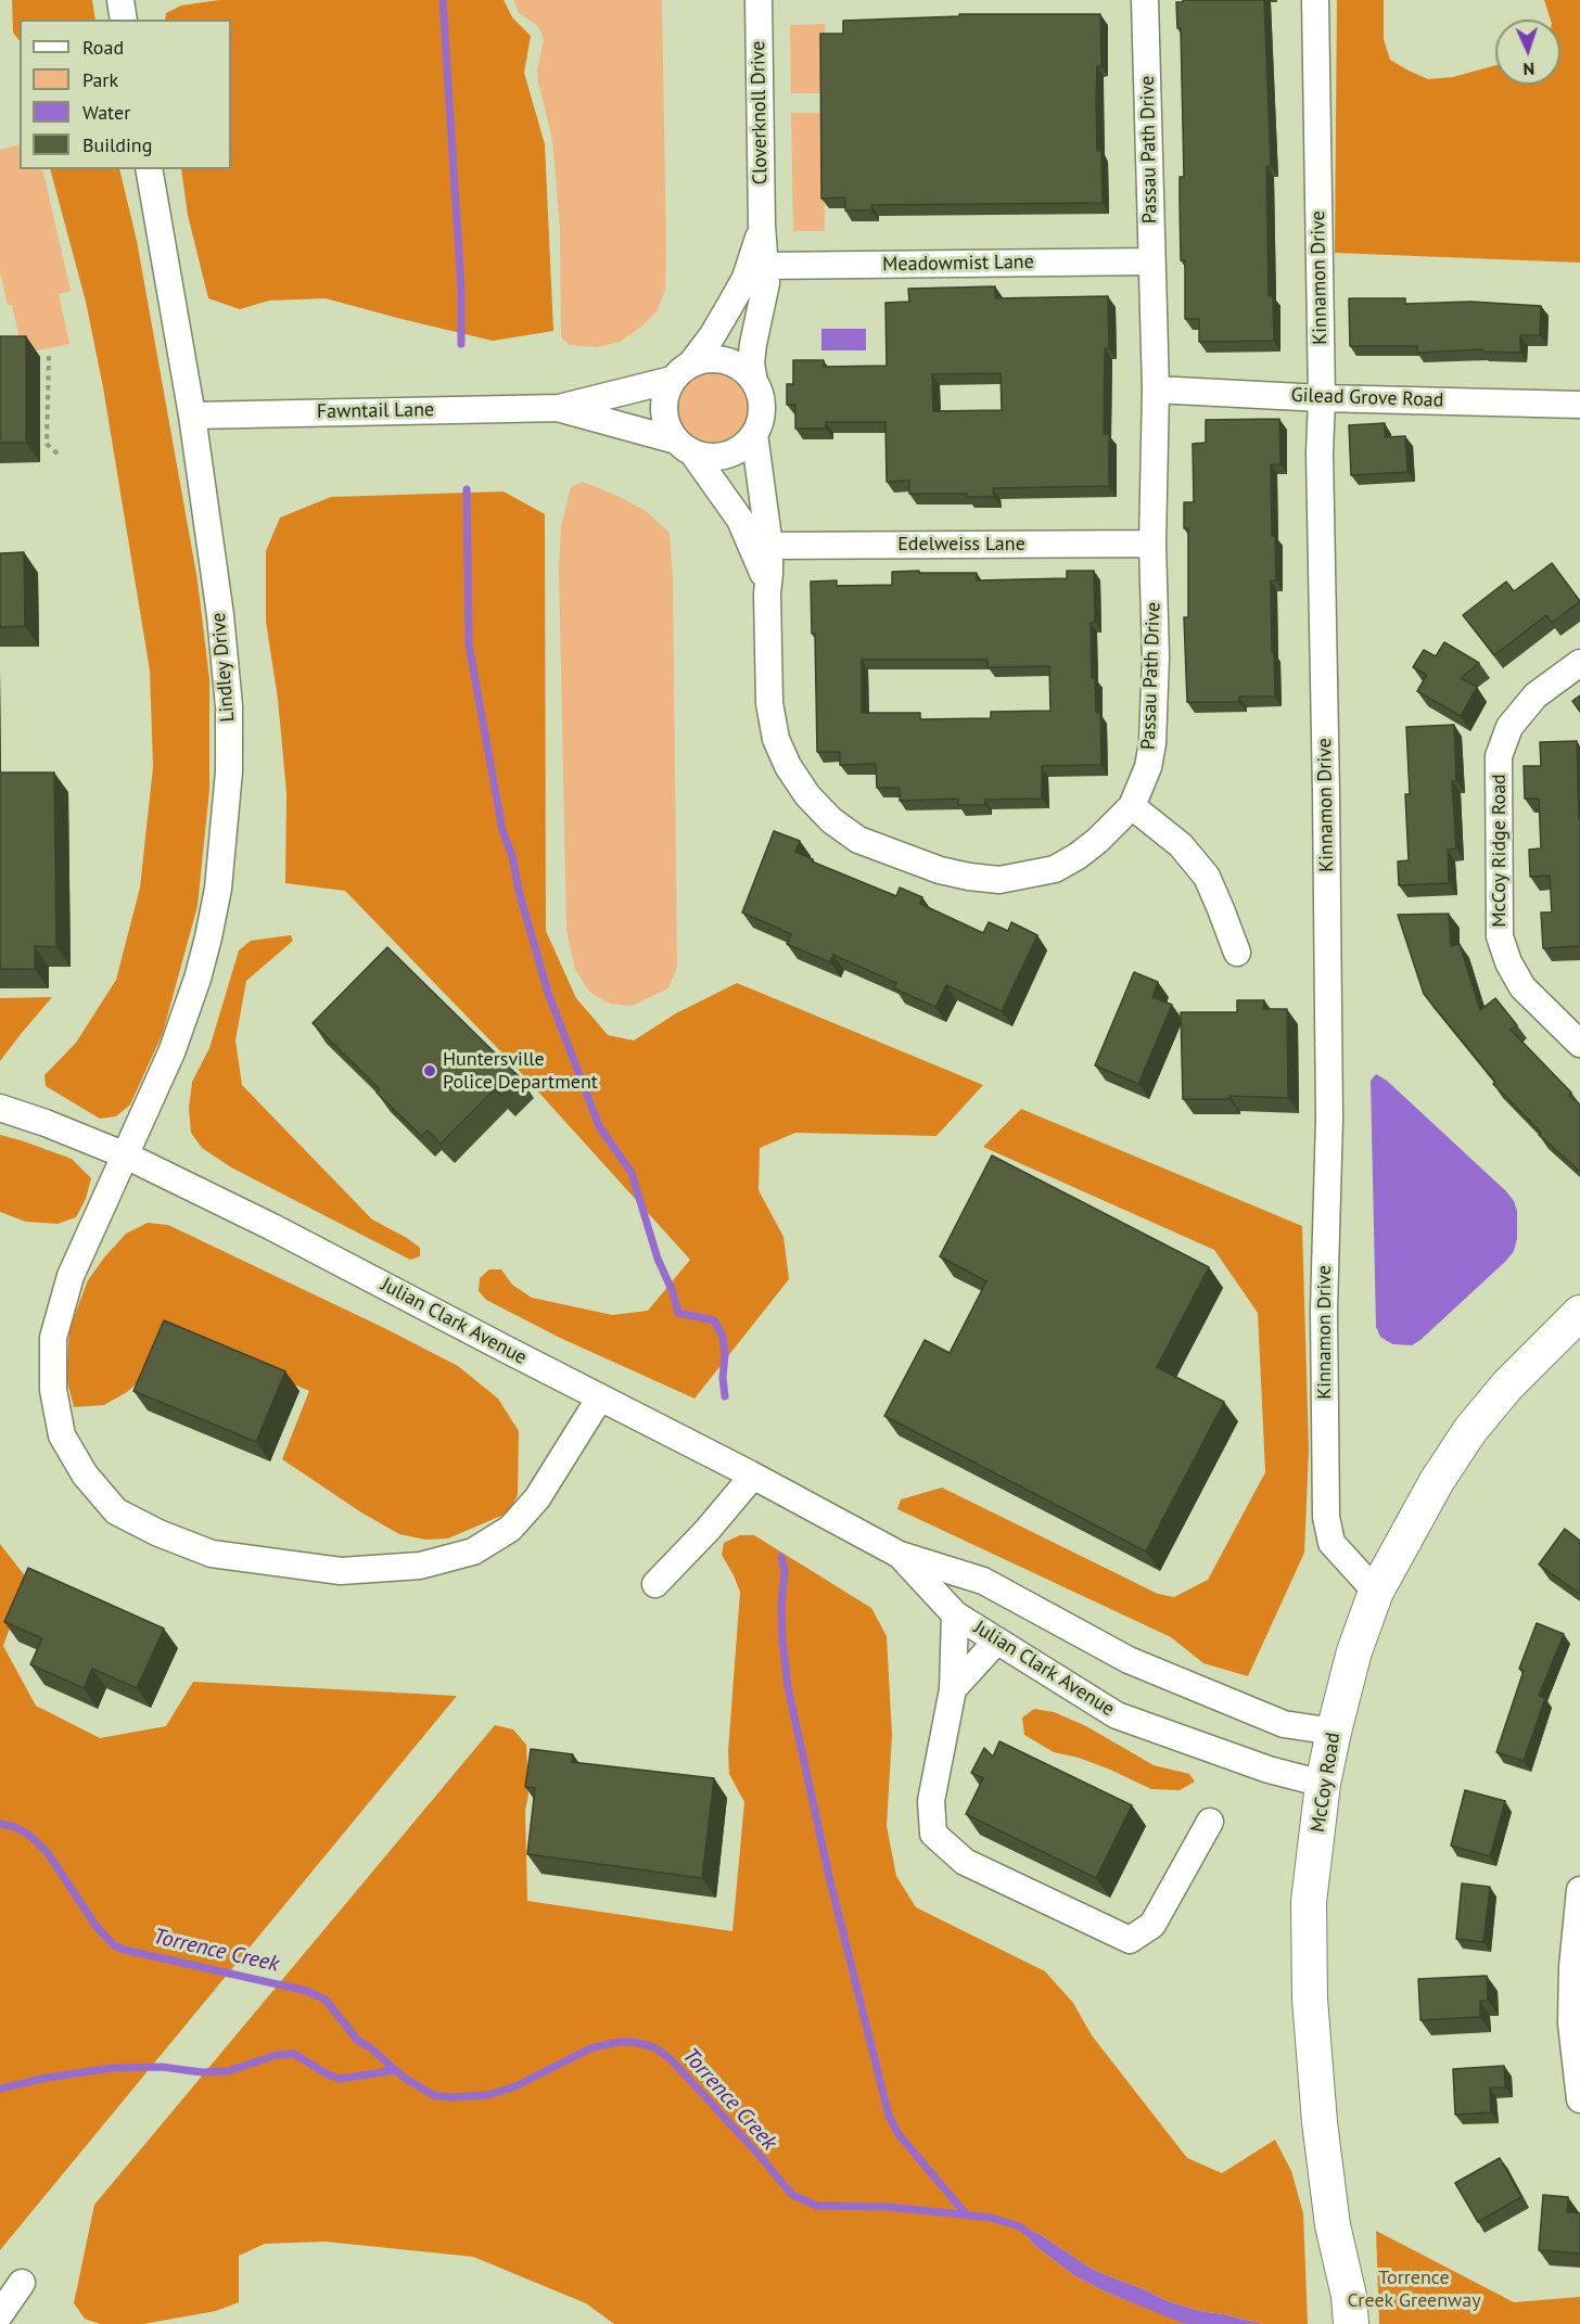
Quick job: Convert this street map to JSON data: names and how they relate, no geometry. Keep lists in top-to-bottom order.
{
  "streets": {
    "main road": ["McCoy Road"],
    "street": [
      "Cloverknoll Drive",
      "Passau Path Drive",
      "Meadowmist Lane",
      "Kinnamon Drive",
      "Gilead Grove Road",
      "Fawntail Lane",
      "Edelweiss Lane",
      "Lindley Drive",
      "McCoy Ridge Road",
      "Julian Clark Avenue"
    ]
  },
  "crossings": [
    ["Cloverknoll Drive", "Passau Path Drive"],
    ["Cloverknoll Drive", "Meadowmist Lane"],
    ["Cloverknoll Drive", "Fawntail Lane"],
    ["Passau Path Drive", "Meadowmist Lane"],
    ["Passau Path Drive", "Gilead Grove Road"],
    ["Passau Path Drive", "Fawntail Lane"],
    ["Passau Path Drive", "Edelweiss Lane"],
    ["Kinnamon Drive", "Gilead Grove Road"],
    ["Kinnamon Drive", "McCoy Road"],
    ["Fawntail Lane", "Lindley Drive"],
    ["Lindley Drive", "Julian Clark Avenue"],
    ["Julian Clark Avenue", "McCoy Road"]
  ],
  "water": ["Torrence Creek"],
  "parks": ["Torrence Creek Greenway"],
  "places": ["Huntersville Police Department"],
  "legend": [
    "Road",
    "Park",
    "Water",
    "Building"
  ],
  "north": "bottom"
}
